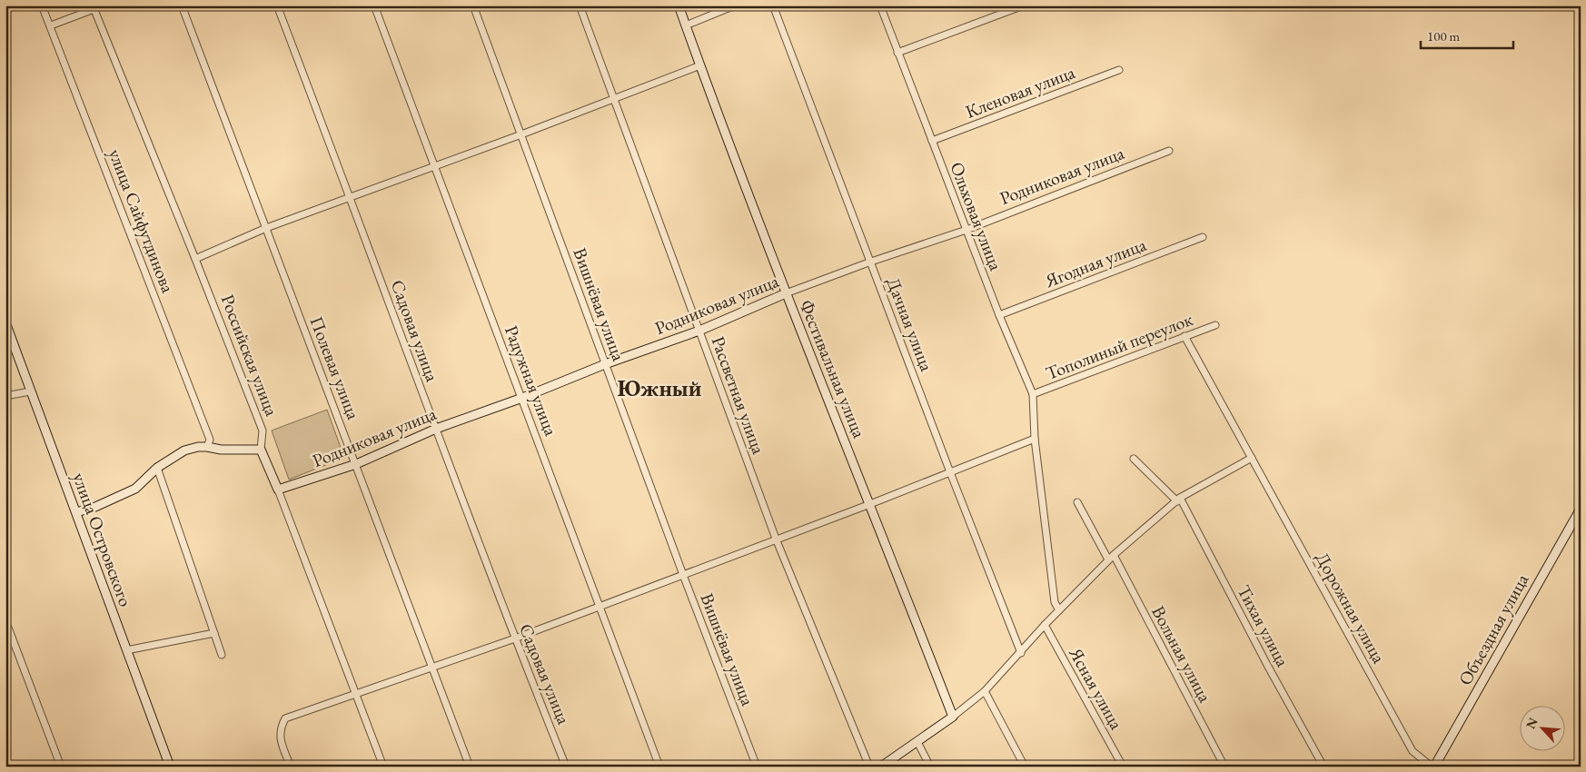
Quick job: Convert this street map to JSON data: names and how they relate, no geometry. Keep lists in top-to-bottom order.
{
  "streets": {
    "street": [
      "Кленовая улица",
      "Родниковая улица",
      "Ольховая улица",
      "улица Сайфутдинова",
      "Ягодная улица",
      "Вишнёвая улица",
      "Дачная улица",
      "Садовая улица",
      "Тополиный переулок",
      "Российская улица",
      "Полевая улица",
      "Фестивальная улица",
      "Радужная улица",
      "Рассветная улица",
      "улица Островского",
      "Дорожная улица",
      "Тихая улица",
      "Объездная улица",
      "Вольная улица",
      "Ясная улица"
    ]
  },
  "crossings": [
    ["Кленовая улица", "Ольховая улица"],
    ["Родниковая улица", "Ольховая улица"],
    ["Родниковая улица", "Вишнёвая улица"],
    ["Родниковая улица", "Дачная улица"],
    ["Родниковая улица", "Садовая улица"],
    ["Родниковая улица", "Российская улица"],
    ["Родниковая улица", "Полевая улица"],
    ["Родниковая улица", "Фестивальная улица"],
    ["Родниковая улица", "Радужная улица"],
    ["Родниковая улица", "Рассветная улица"],
    ["Ольховая улица", "Ягодная улица"],
    ["Ольховая улица", "Тополиный переулок"],
    ["Тополиный переулок", "Дорожная улица"],
    ["Дорожная улица", "Объездная улица"]
  ],
  "districts": ["Южный"],
  "scale_bar": "100 m",
  "north": "top left"
}
